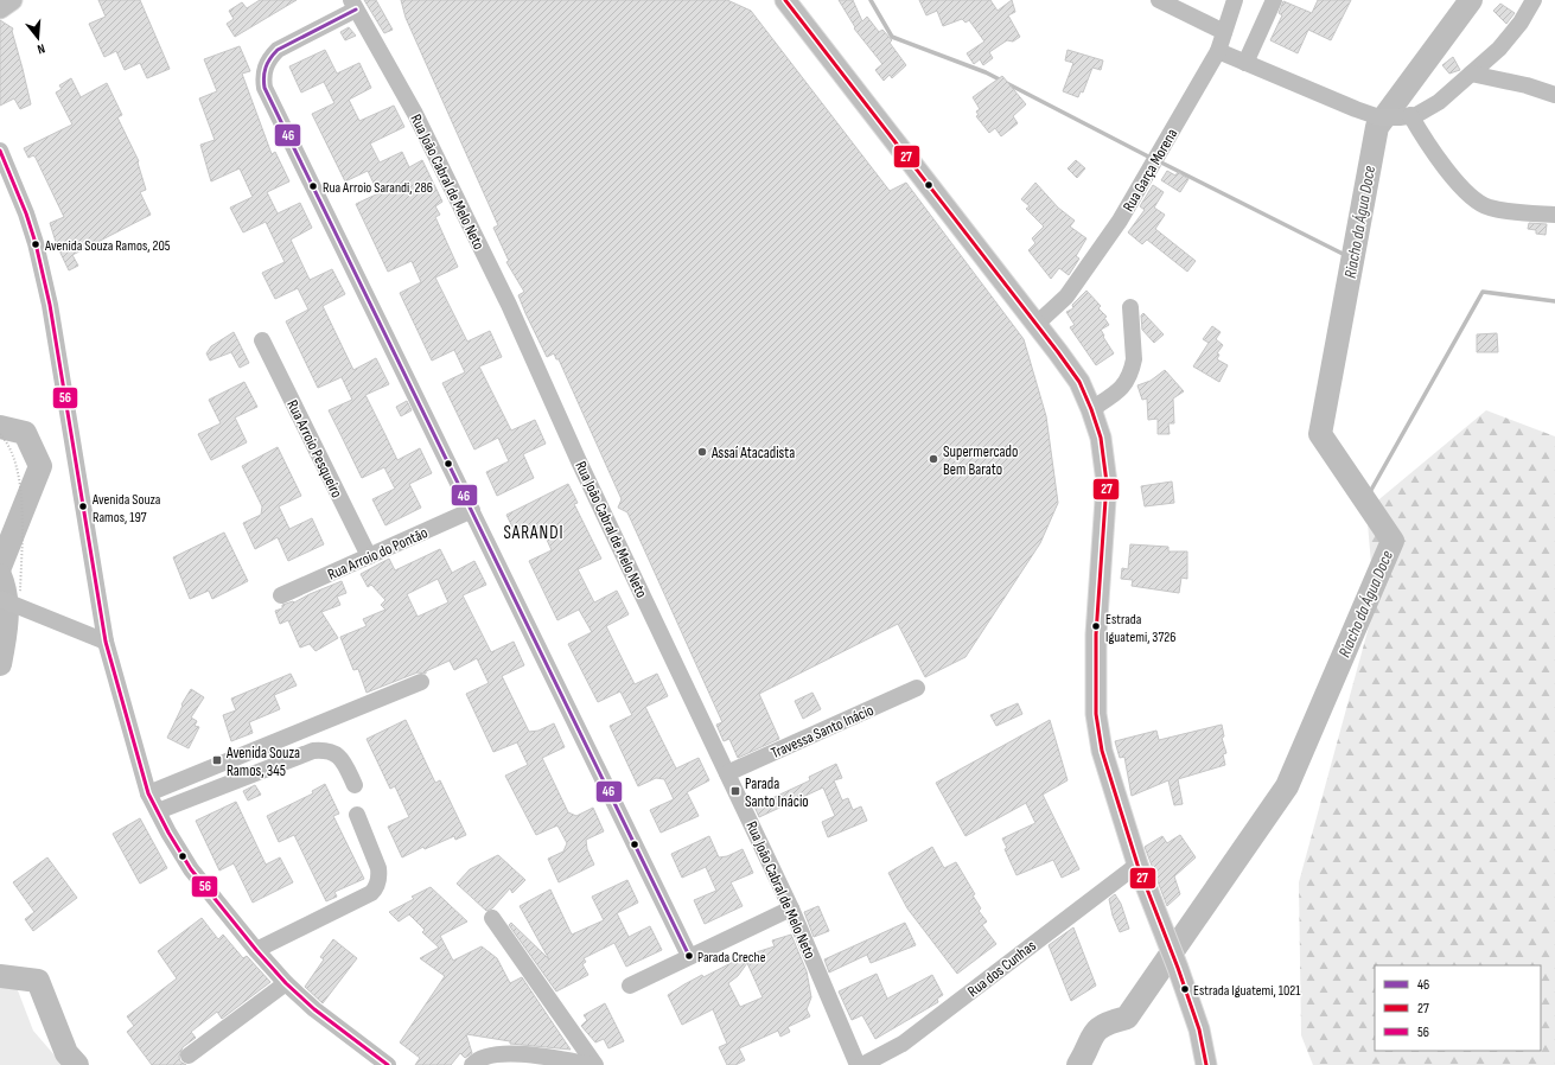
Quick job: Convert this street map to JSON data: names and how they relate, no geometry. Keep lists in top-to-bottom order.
{
  "streets": {
    "street": [
      "Rua Garça Morena",
      "Rua João Cabral de Melo Neto",
      "Rua Arroio Pesqueiro",
      "Rua Arroio do Pontão",
      "Travessa Santo Inácio",
      "Rua dos Cunhas"
    ]
  },
  "crossings": [
    ["Rua João Cabral de Melo Neto", "Travessa Santo Inácio"],
    ["Rua Arroio Pesqueiro", "Rua Arroio do Pontão"]
  ],
  "districts": ["SARANDI"],
  "water": ["Riacho da Água Doce"],
  "places": {
    "other": [
      "Rua Arroio Sarandi, 286",
      "Avenida Souza Ramos, 205",
      "Assaí Atacadista",
      "Supermercado Bem Barato",
      "Avenida Souza Ramos, 197",
      "Estrada Iguatemi, 3726",
      "Parada Creche",
      "Estrada Iguatemi, 1021"
    ],
    "transit": ["Avenida Souza Ramos, 345", "Parada Santo Inácio"]
  },
  "lines": ["transit line 27", "transit line 46", "transit line 56"],
  "legend": ["46", "27", "56"],
  "north": "bottom"
}
